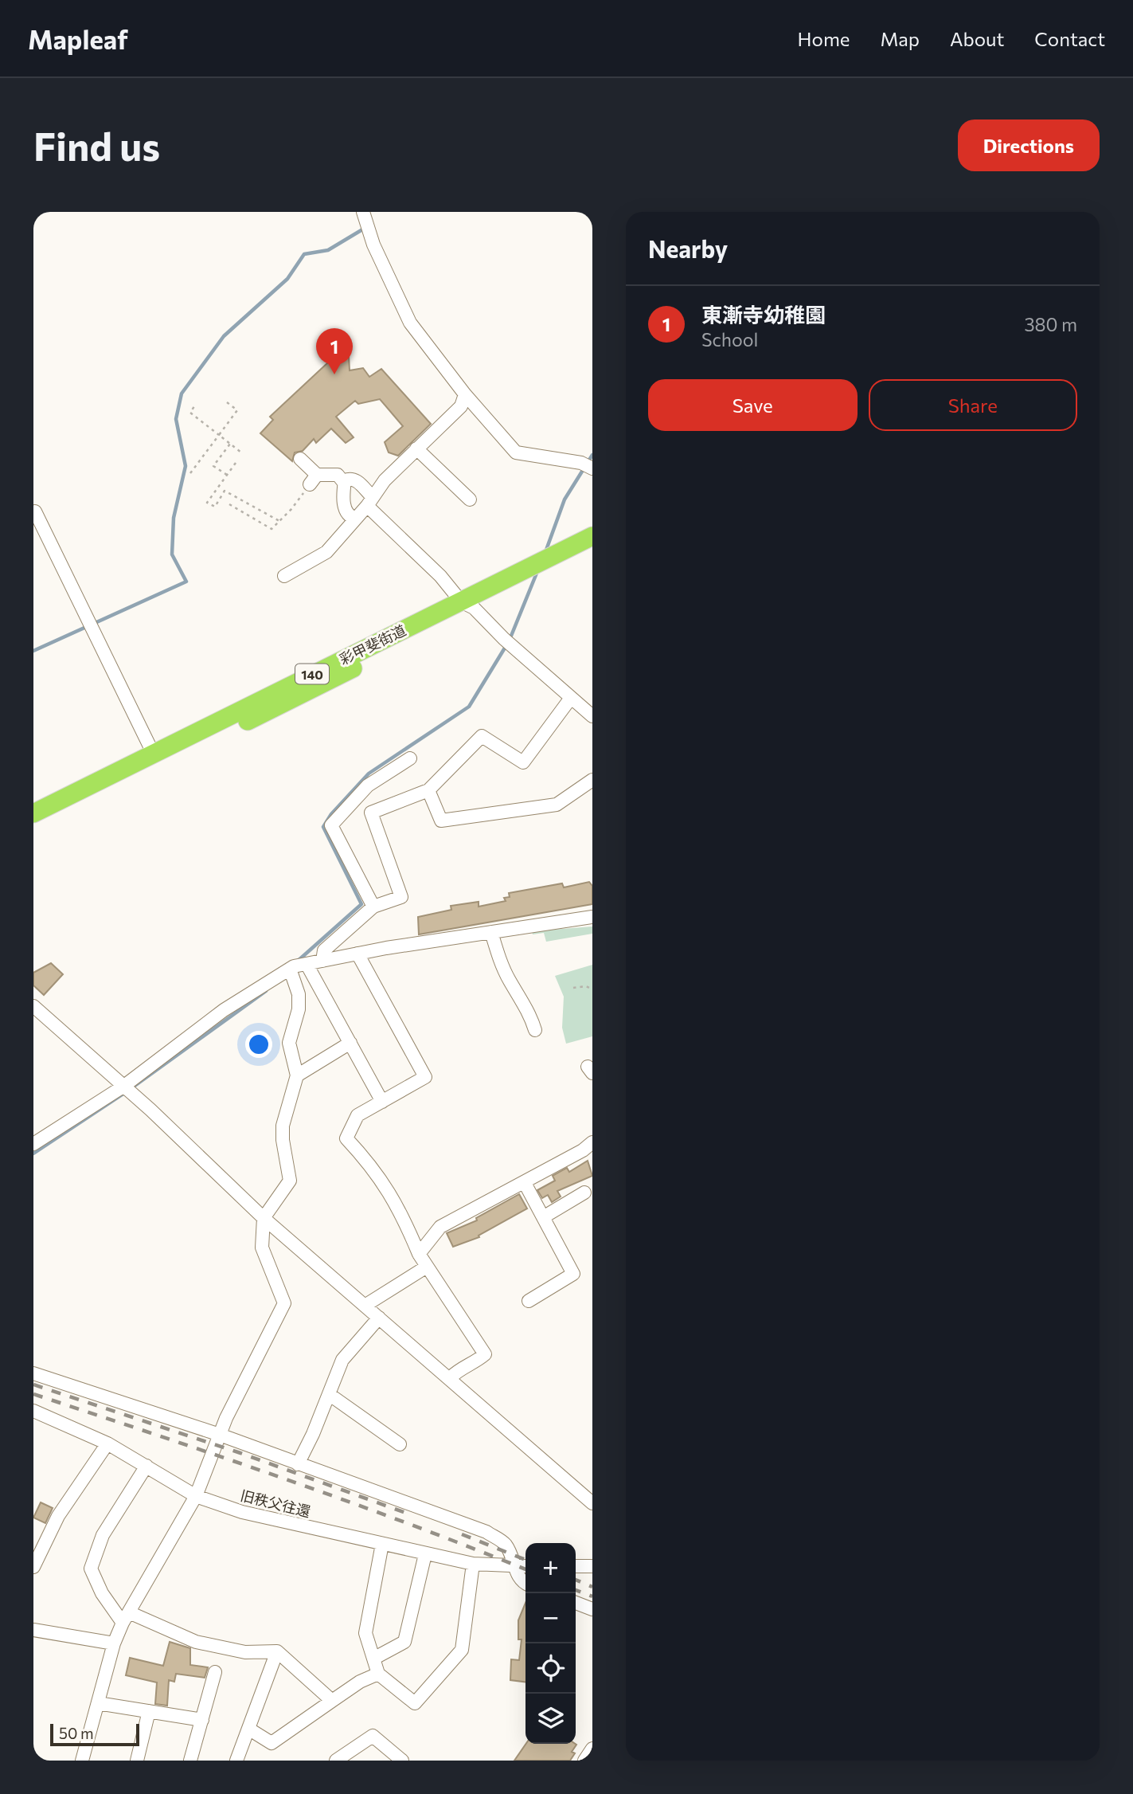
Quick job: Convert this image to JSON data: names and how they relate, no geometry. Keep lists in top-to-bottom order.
{
  "streets": {
    "highway": ["彩甲斐街道", "140"],
    "street": ["旧秩父往還"]
  },
  "scale_bar": "50 m",
  "page": {
    "header": "Mapleaf",
    "nav": [
      "Home",
      "Map",
      "About",
      "Contact"
    ],
    "buttons": [
      "Directions",
      ["Save", "Share"]
    ],
    "title": "Find us",
    "heading": "Nearby",
    "list": [
      {
        "mark": "1",
        "name": "東漸寺幼稚園",
        "note": "School",
        "value": "380 m"
      }
    ],
    "pins": "1",
    "map_buttons": ["+", "−"],
    "scale": "50 m"
  }
}
